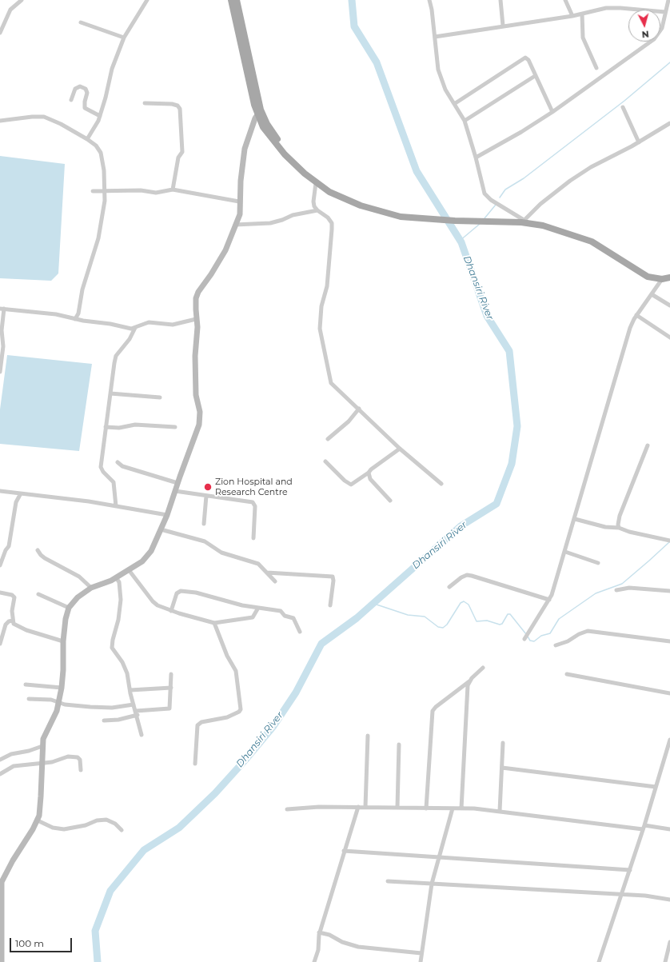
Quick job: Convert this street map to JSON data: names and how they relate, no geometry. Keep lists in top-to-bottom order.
{
  "water": ["Dhansiri River"],
  "places": ["Zion Hospital and Research Centre"],
  "scale_bar": "100 m",
  "north": "bottom"
}
